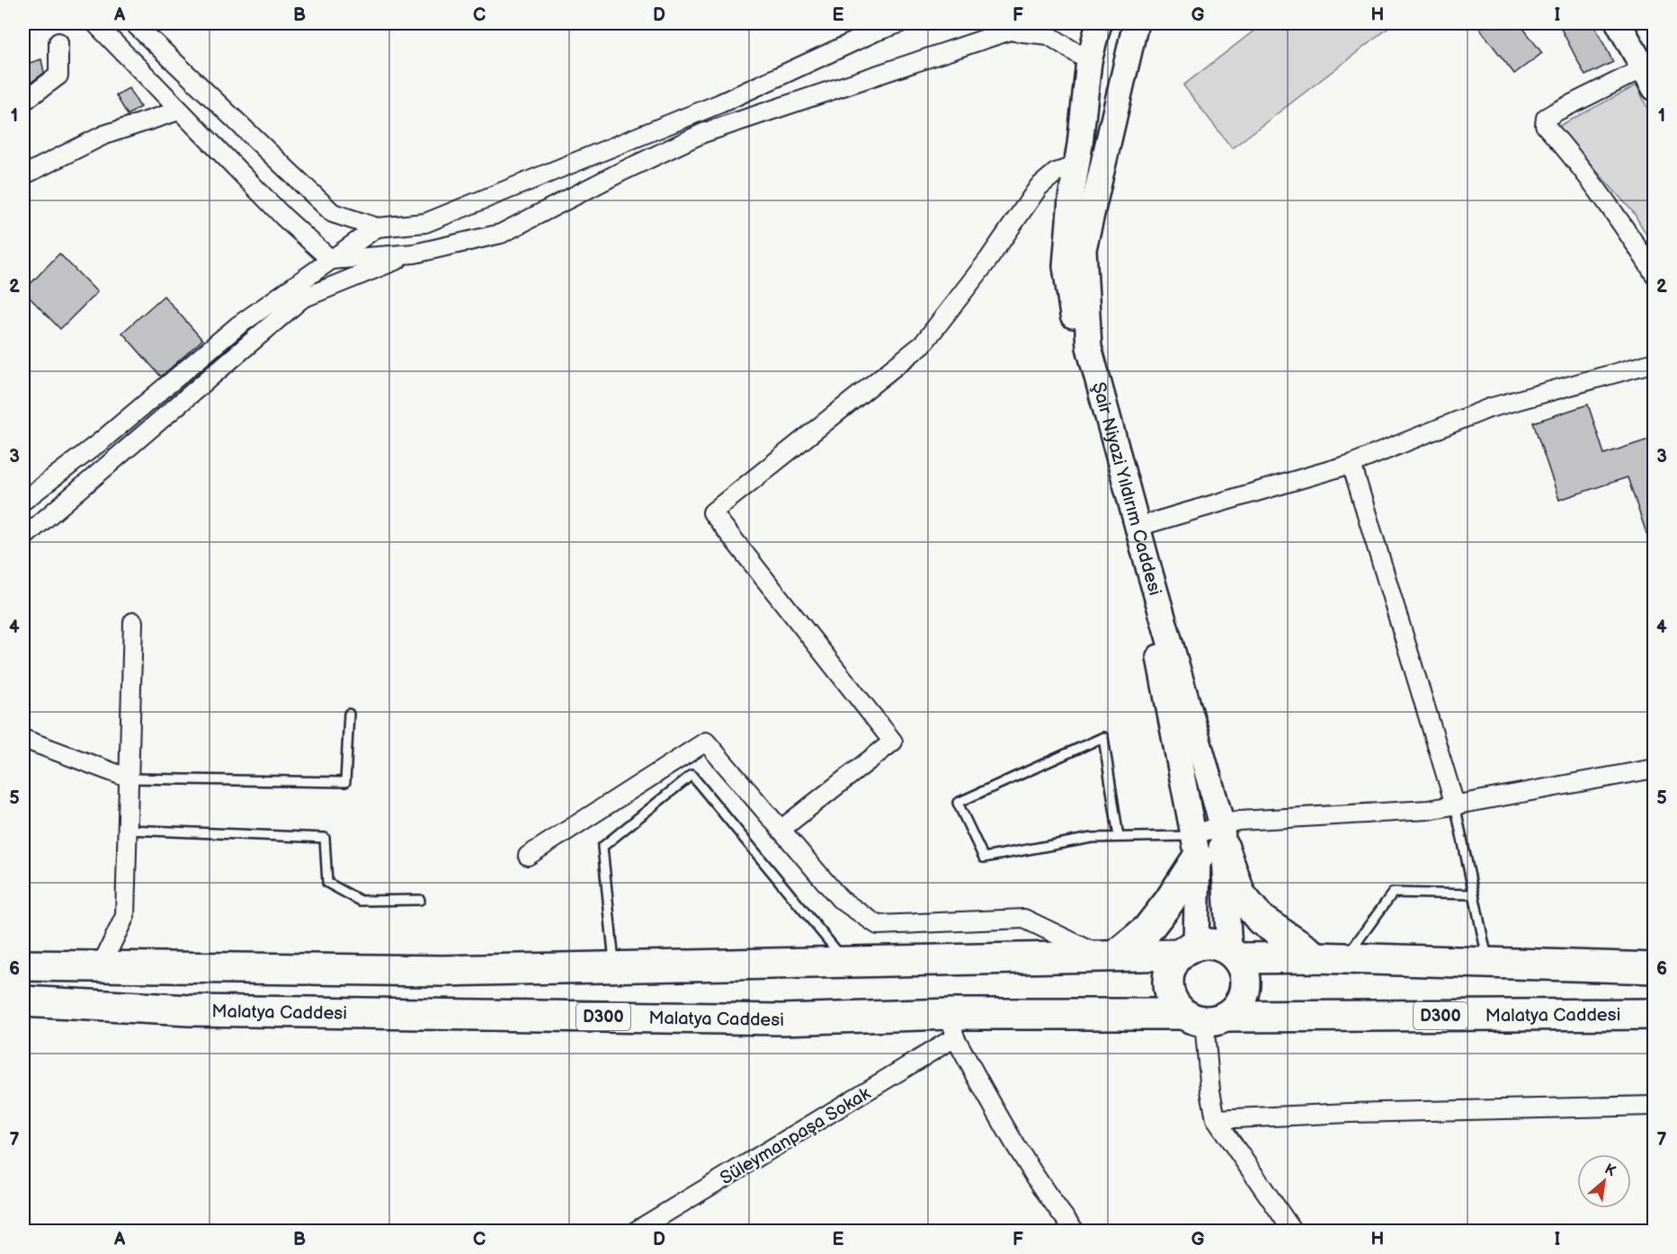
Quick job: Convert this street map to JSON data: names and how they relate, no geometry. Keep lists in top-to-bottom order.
{
  "streets": {
    "highway": ["Malatya Caddesi", "D300"],
    "street": ["Şair Niyazi Yıldırım Caddesi", "Süleymanpaşa Sokak"]
  },
  "crossings": [
    ["Şair Niyazi Yıldırım Caddesi", "Malatya Caddesi"],
    ["Malatya Caddesi", "Süleymanpaşa Sokak"]
  ],
  "north": "top right",
  "grid": {
    "columns": [
      "A",
      "B",
      "C",
      "D",
      "E",
      "F",
      "G",
      "H",
      "I"
    ],
    "rows": [
      "1",
      "2",
      "3",
      "4",
      "5",
      "6",
      "7"
    ]
  }
}
